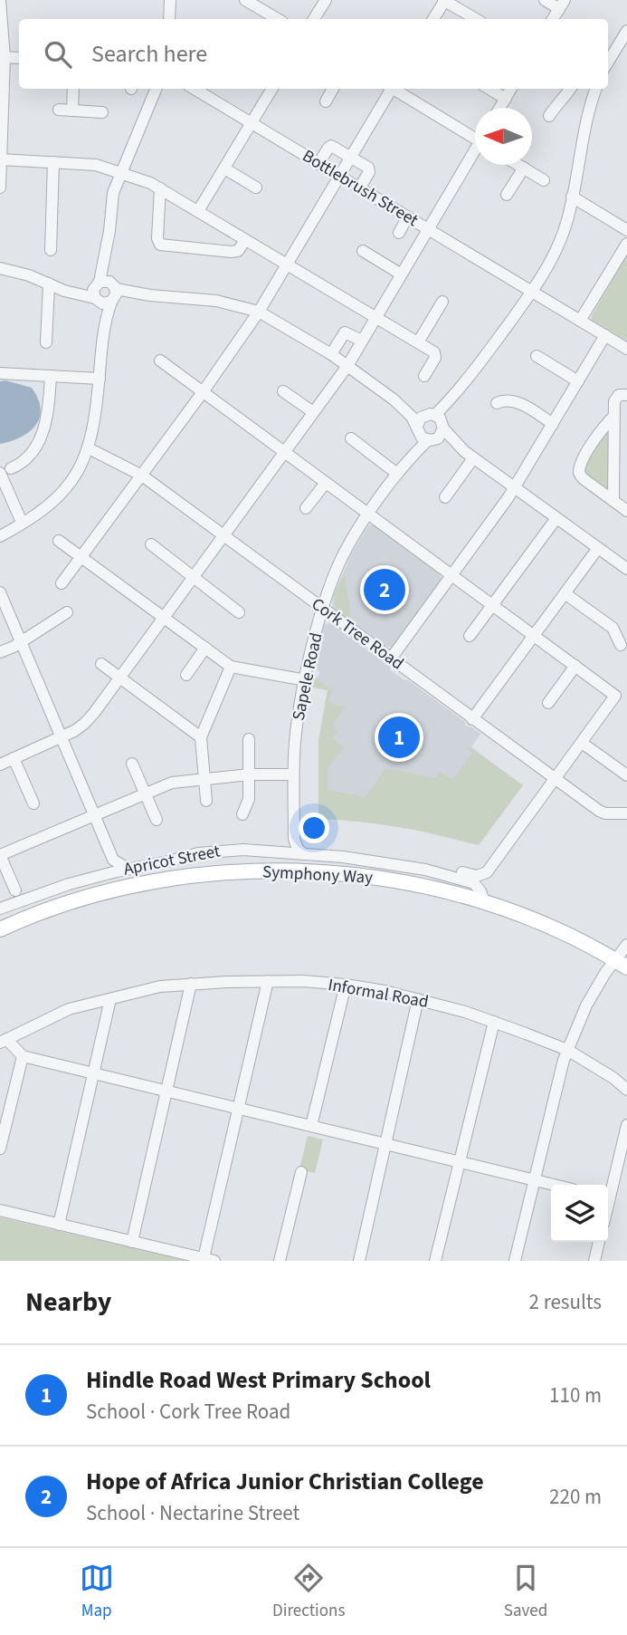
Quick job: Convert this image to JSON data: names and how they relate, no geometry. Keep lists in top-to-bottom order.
{
  "streets": {
    "main road": ["Symphony Way"],
    "street": [
      "Bottlebrush Street",
      "Cork Tree Road",
      "Sapele Road",
      "Apricot Street",
      "Informal Road"
    ]
  },
  "crossings": [
    ["Cork Tree Road", "Sapele Road"],
    ["Cork Tree Road", "Apricot Street"],
    ["Apricot Street", "Symphony Way"]
  ],
  "north": "left",
  "page": {
    "search": "Search here",
    "pins": ["2", "1"],
    "heading": ["Nearby", "2 results"],
    "list": [
      {
        "mark": "1",
        "name": "Hindle Road West Primary School",
        "note": "School · Cork Tree Road",
        "value": "110 m"
      },
      {
        "mark": "2",
        "name": "Hope of Africa Junior Christian College",
        "note": "School · Nectarine Street",
        "value": "220 m"
      }
    ],
    "nav": ["Map", "Directions", "Saved"]
  }
}
